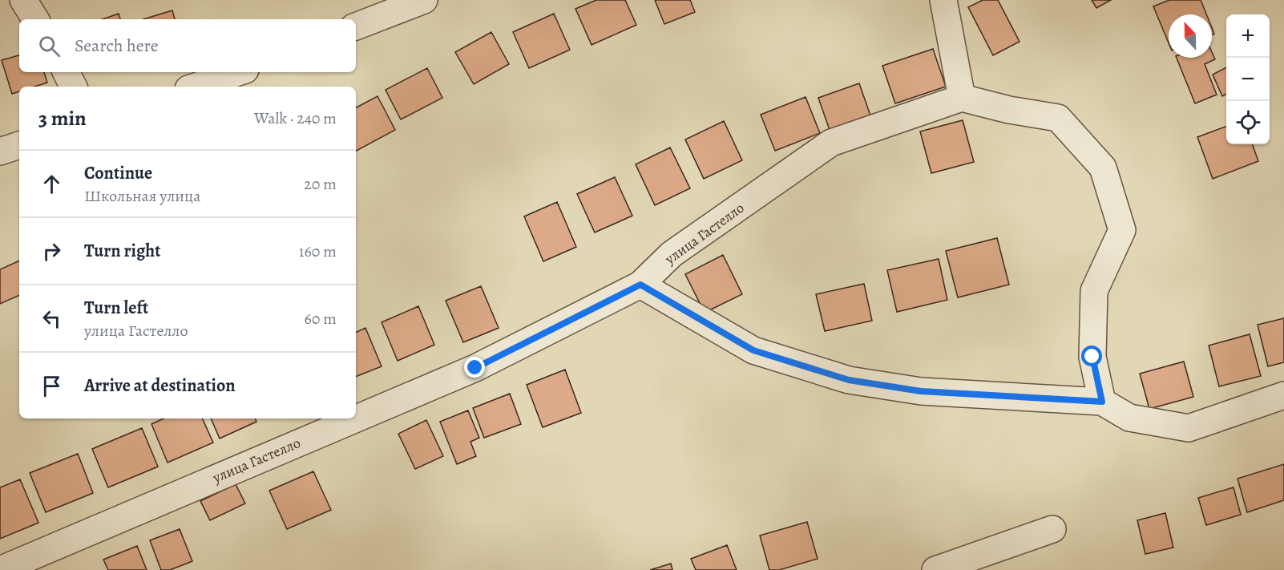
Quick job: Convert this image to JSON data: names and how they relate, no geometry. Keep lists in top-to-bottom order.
{
  "streets": {
    "street": ["улица Гастелло"]
  },
  "north": "top",
  "page": {
    "map_buttons": ["+", "−"],
    "search": "Search here",
    "heading": ["3 min", "Walk · 240 m"],
    "list": [
      ["Continue", "Школьная улица", "20 m"],
      ["Turn right", "160 m"],
      ["Turn left", "улица Гастелло", "60 m"],
      "Arrive at destination"
    ]
  }
}
